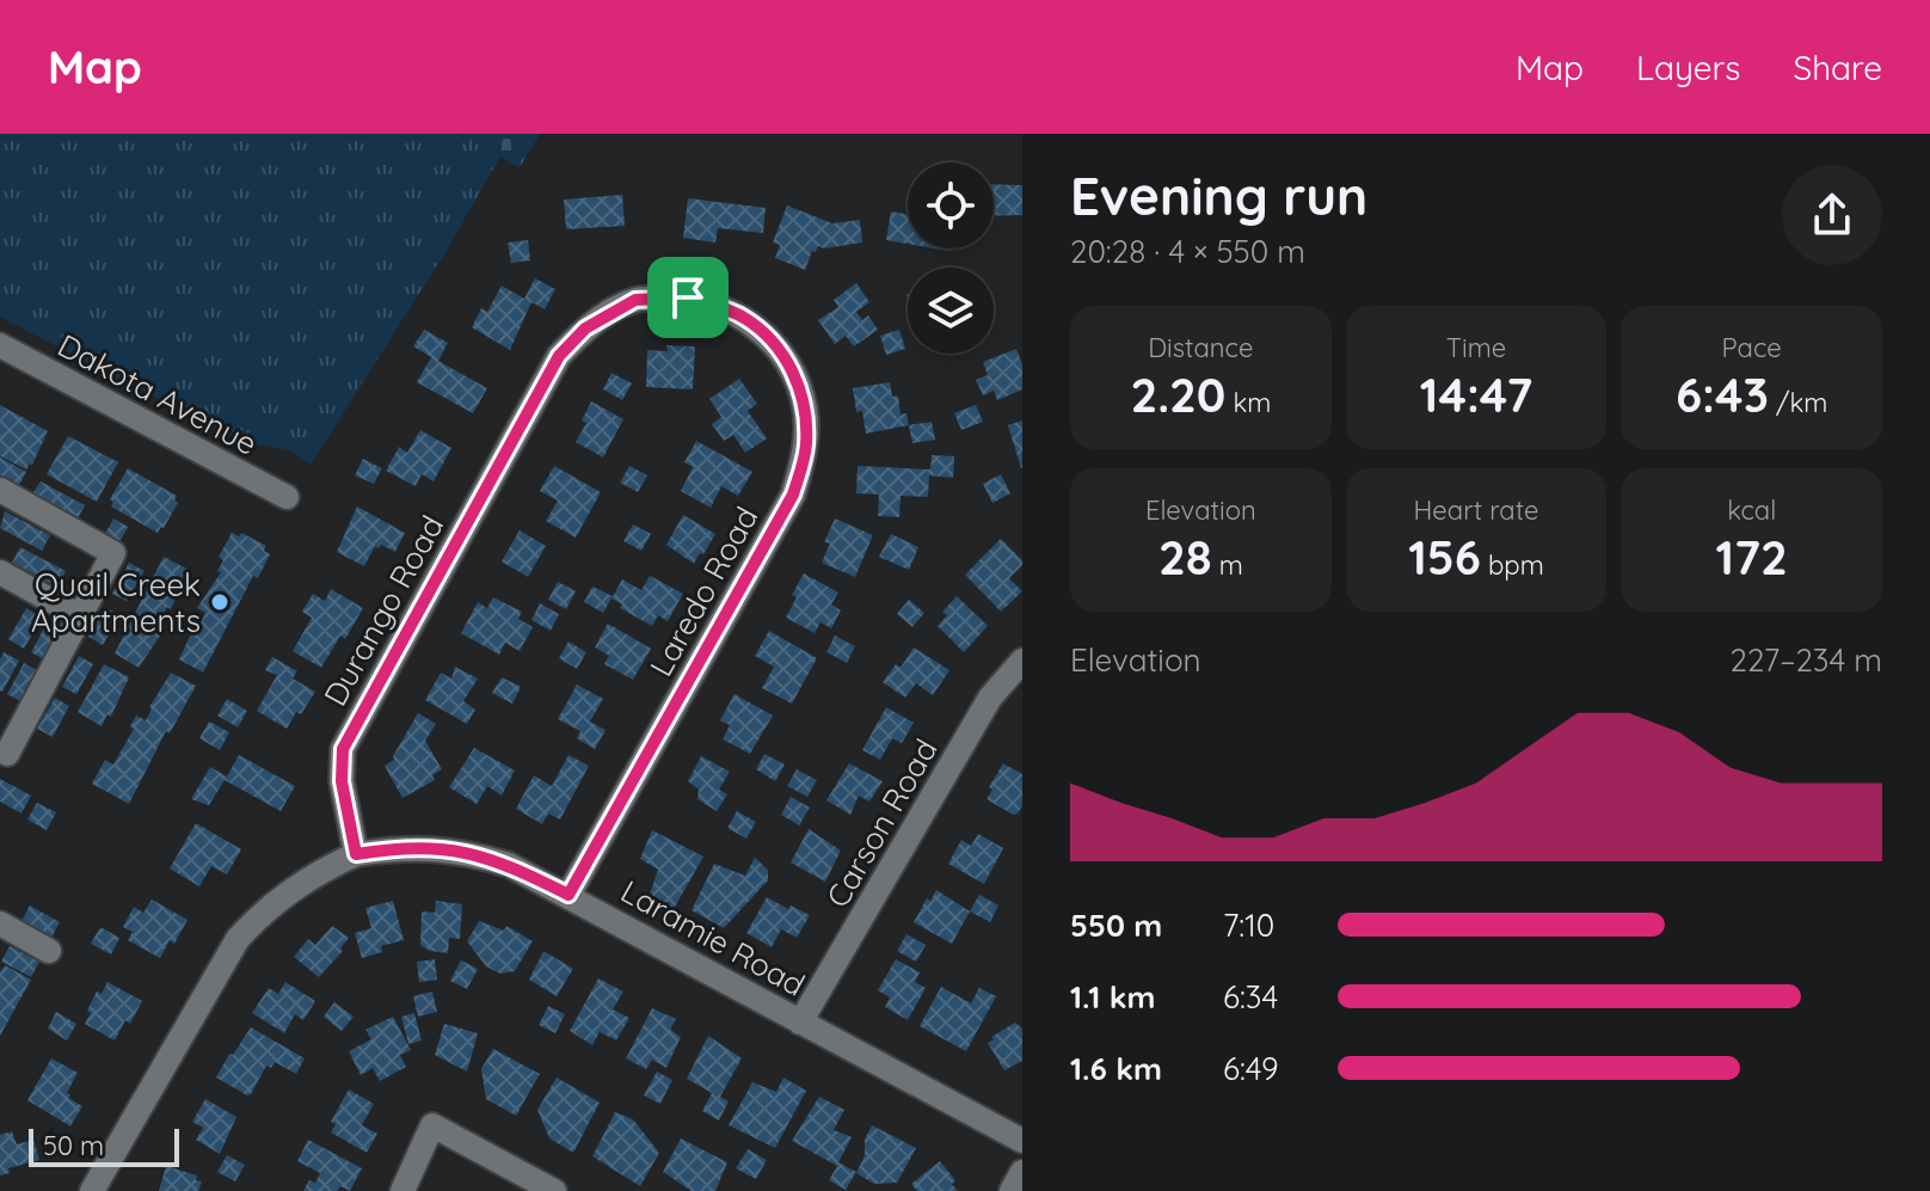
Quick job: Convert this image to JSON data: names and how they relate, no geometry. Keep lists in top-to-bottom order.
{
  "streets": {
    "street": [
      "Dakota Avenue",
      "Laredo Road",
      "Durango Road",
      "Carson Road",
      "Laramie Road"
    ]
  },
  "crossings": [
    ["Laredo Road", "Durango Road"],
    ["Laredo Road", "Laramie Road"],
    ["Durango Road", "Laramie Road"],
    ["Carson Road", "Laramie Road"]
  ],
  "places": ["Quail Creek Apartments"],
  "scale_bar": "50 m",
  "page": {
    "header": "Map",
    "nav": ["Map", "Layers", "Share"],
    "heading": ["Evening run", "20:28 · 4 × 550 m"],
    "stats": [
      ["Distance", "2.20 km"],
      ["Time", "14:47"],
      ["Pace", "6:43 /km"],
      ["Elevation", "28 m"],
      ["Heart rate", "156 bpm"],
      ["kcal", "172"]
    ],
    "chart": ["Elevation", "227–234 m"],
    "list": [
      {
        "name": "550 m",
        "note": "7:10"
      },
      {
        "name": "1.1 km",
        "note": "6:34"
      },
      {
        "name": "1.6 km",
        "note": "6:49"
      }
    ],
    "scale": "50 m"
  }
}
